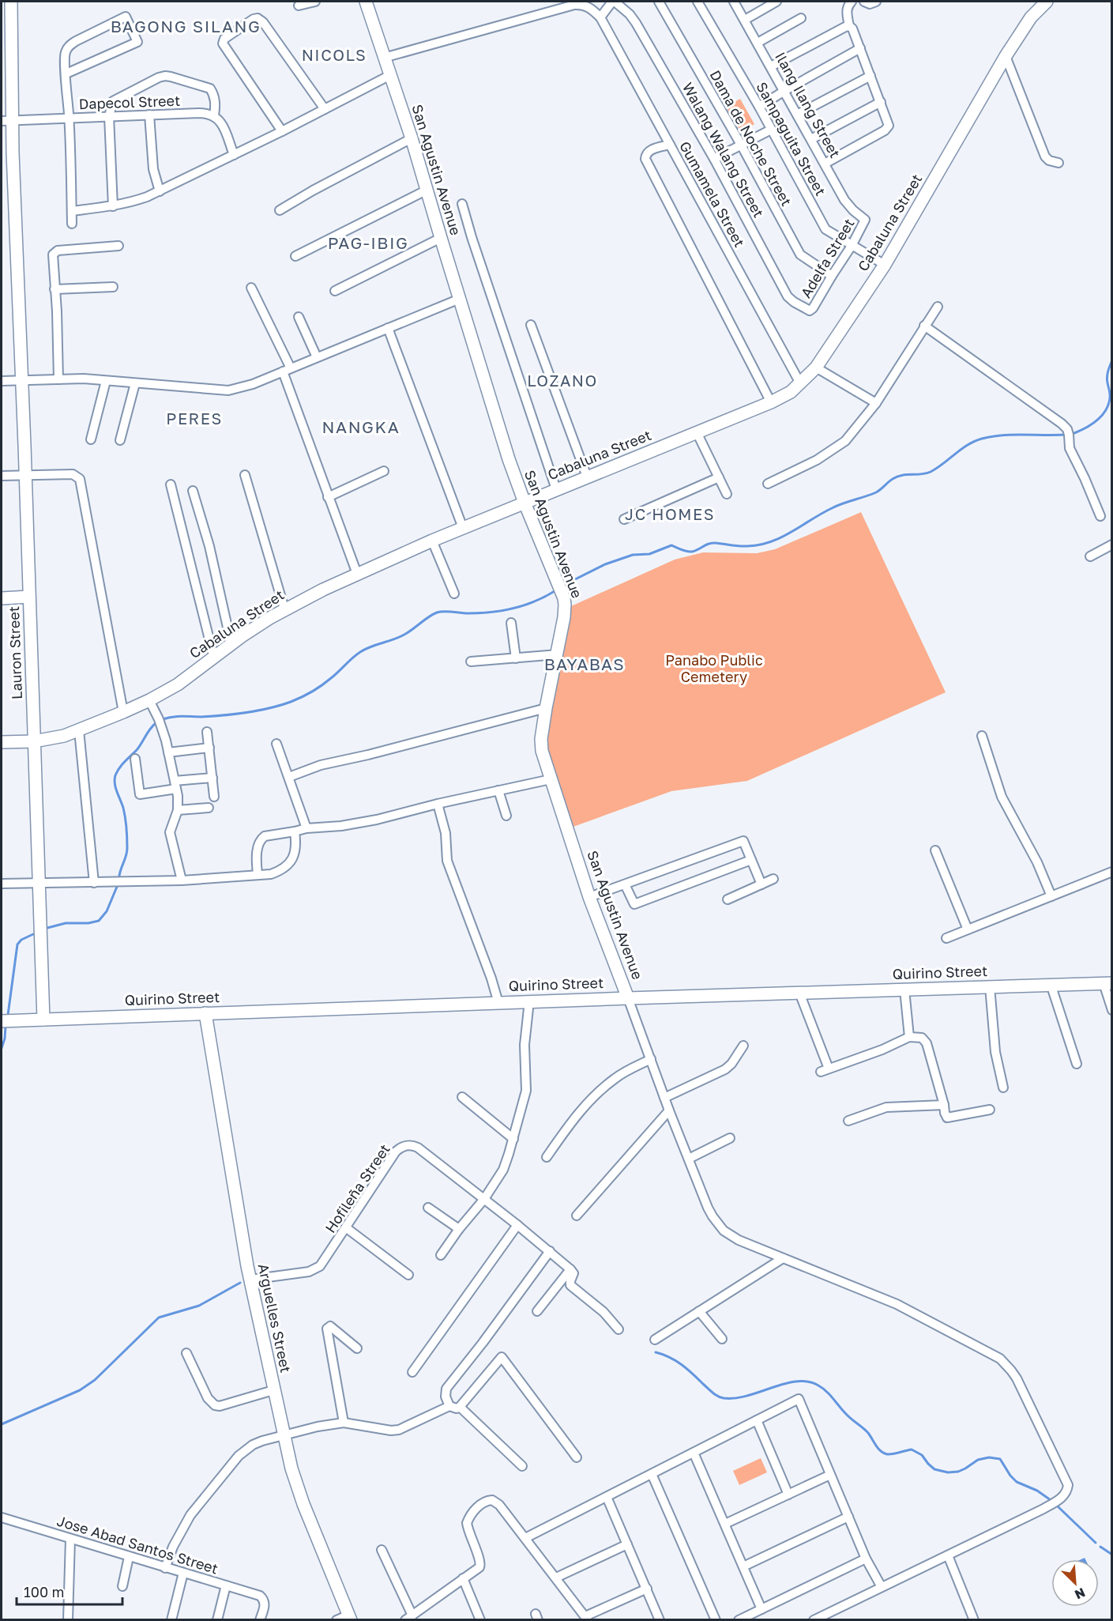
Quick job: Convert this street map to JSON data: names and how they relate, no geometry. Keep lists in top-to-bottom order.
{
  "streets": {
    "street": [
      "Dapecol Street",
      "Ilang Ilang Street",
      "Dama de Noche Street",
      "Sampaguita Street",
      "Walang Walang Street",
      "San Agustin Avenue",
      "Gumamela Street",
      "Cabaluna Street",
      "Adelfa Street",
      "Lauron Street",
      "Quirino Street",
      "Hofileña Street",
      "Arguelles Street",
      "Jose Abad Santos Street"
    ]
  },
  "crossings": [
    ["Dapecol Street", "Lauron Street"],
    ["Ilang Ilang Street", "Adelfa Street"],
    ["Dama de Noche Street", "Adelfa Street"],
    ["Sampaguita Street", "Cabaluna Street"],
    ["Sampaguita Street", "Adelfa Street"],
    ["Walang Walang Street", "Adelfa Street"],
    ["San Agustin Avenue", "Cabaluna Street"],
    ["San Agustin Avenue", "Quirino Street"],
    ["Gumamela Street", "Cabaluna Street"],
    ["Cabaluna Street", "Lauron Street"],
    ["Lauron Street", "Quirino Street"],
    ["Quirino Street", "Arguelles Street"],
    ["Hofileña Street", "Arguelles Street"]
  ],
  "districts": [
    "BAGONG SILANG",
    "NICOLS",
    "PAG-IBIG",
    "LOZANO",
    "PERES",
    "NANGKA",
    "JC HOMES",
    "BAYABAS"
  ],
  "parks": ["Panabo Public Cemetery"],
  "scale_bar": "100 m",
  "north": "bottom right"
}
